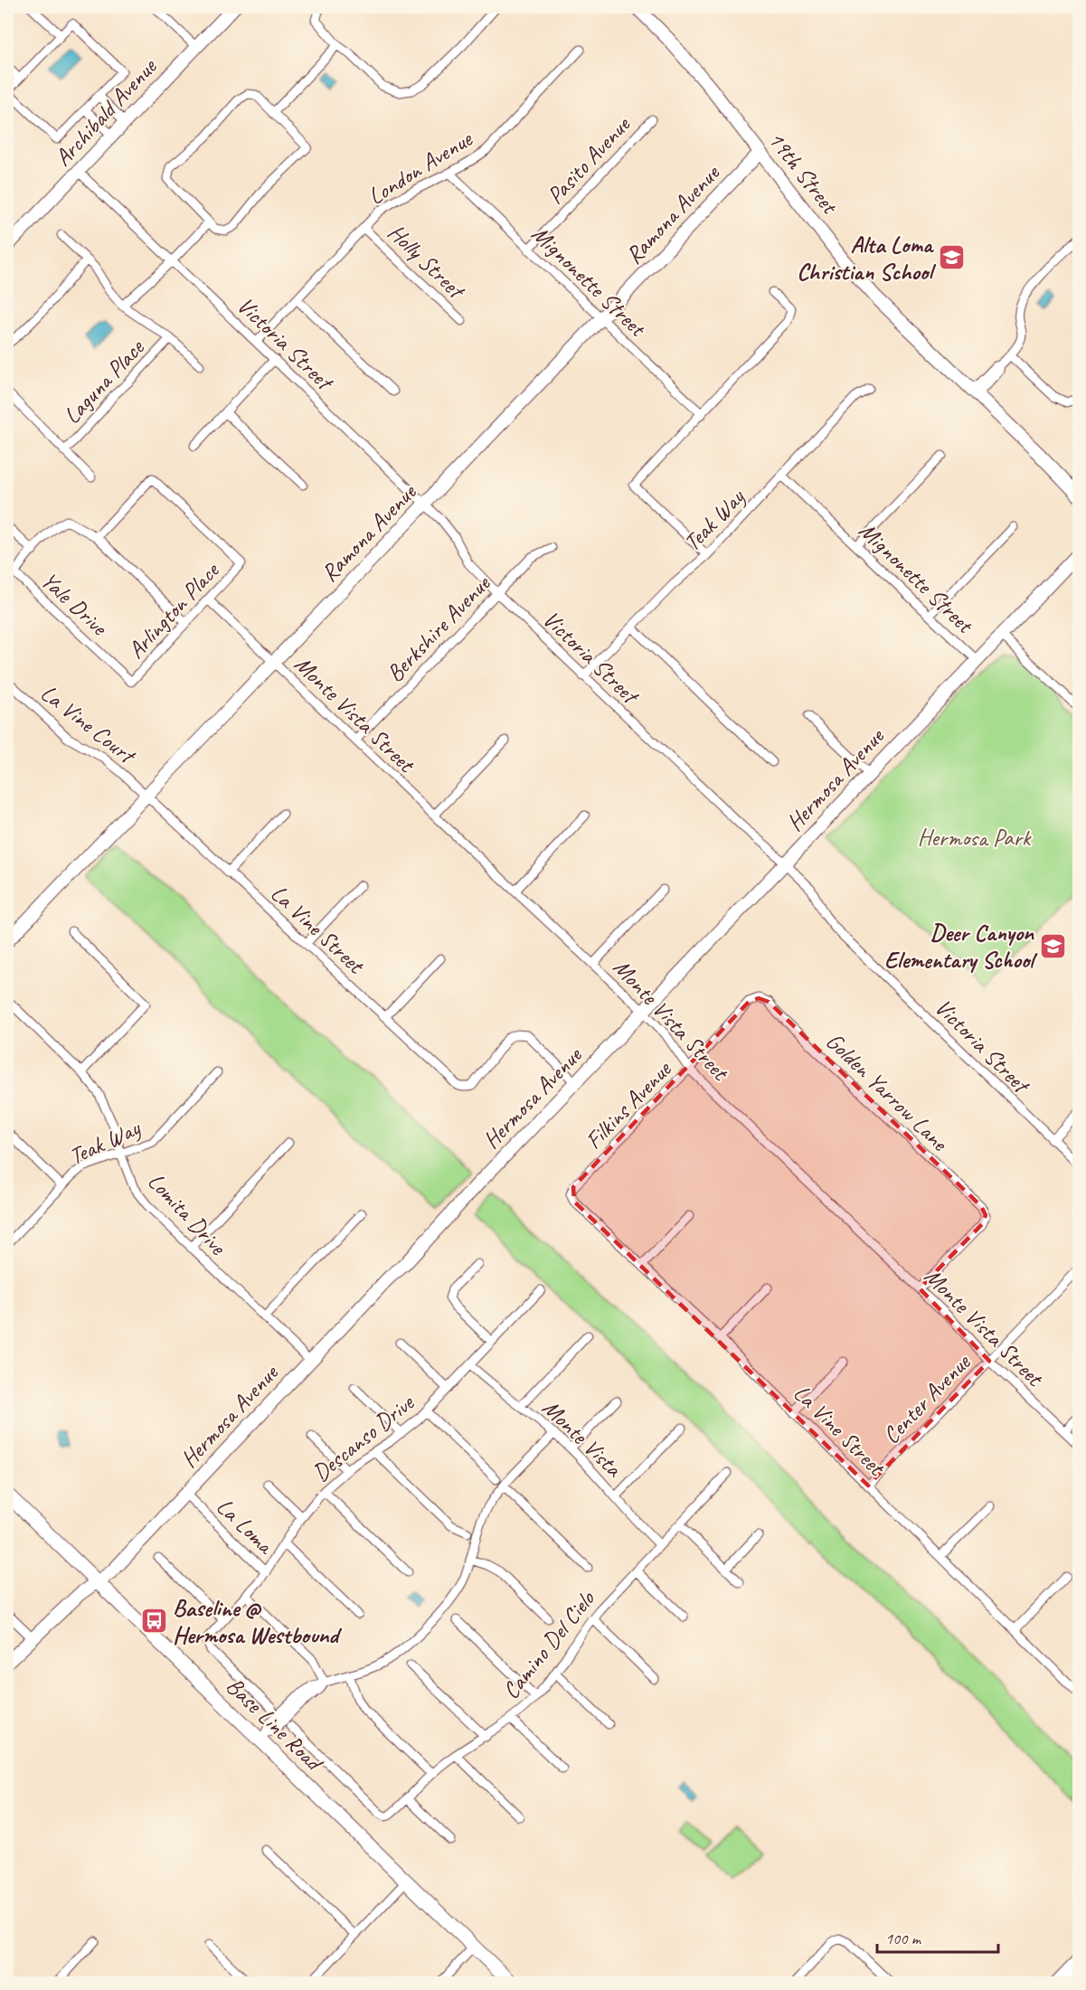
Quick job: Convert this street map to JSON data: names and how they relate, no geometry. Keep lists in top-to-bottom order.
{
  "streets": {
    "main road": ["Base Line Road"],
    "street": [
      "Archibald Avenue",
      "Pasito Avenue",
      "London Avenue",
      "19th Street",
      "Ramona Avenue",
      "Holly Street",
      "Mignonette Street",
      "Victoria Street",
      "Laguna Place",
      "Teak Way",
      "Yale Drive",
      "Arlington Place",
      "Berkshire Avenue",
      "Monte Vista Street",
      "La Vine Court",
      "Hermosa Avenue",
      "La Vine Street",
      "Golden Yarrow Lane",
      "Filkins Avenue",
      "Lomita Drive",
      "Center Avenue",
      "Descanso Drive",
      "Monte Vista",
      "La Loma",
      "Camino Del Cielo"
    ]
  },
  "crossings": [
    ["Archibald Avenue", "Victoria Street"],
    ["Pasito Avenue", "Mignonette Street"],
    ["London Avenue", "Holly Street"],
    ["London Avenue", "Mignonette Street"],
    ["London Avenue", "Victoria Street"],
    ["19th Street", "Ramona Avenue"],
    ["Ramona Avenue", "Mignonette Street"],
    ["Ramona Avenue", "Victoria Street"],
    ["Ramona Avenue", "Monte Vista Street"],
    ["Ramona Avenue", "La Vine Court"],
    ["Ramona Avenue", "La Vine Street"],
    ["Mignonette Street", "Teak Way"],
    ["Mignonette Street", "Hermosa Avenue"],
    ["Victoria Street", "Teak Way"],
    ["Victoria Street", "Berkshire Avenue"],
    ["Victoria Street", "Hermosa Avenue"],
    ["Teak Way", "Lomita Drive"],
    ["Yale Drive", "Arlington Place"],
    ["Arlington Place", "Monte Vista Street"],
    ["Berkshire Avenue", "Monte Vista Street"],
    ["Monte Vista Street", "Hermosa Avenue"],
    ["Monte Vista Street", "Golden Yarrow Lane"],
    ["Monte Vista Street", "Filkins Avenue"],
    ["Monte Vista Street", "Center Avenue"],
    ["La Vine Court", "La Vine Street"],
    ["Hermosa Avenue", "La Vine Street"],
    ["Hermosa Avenue", "Lomita Drive"],
    ["Hermosa Avenue", "La Loma"],
    ["Hermosa Avenue", "Base Line Road"],
    ["La Vine Street", "Filkins Avenue"],
    ["La Vine Street", "Center Avenue"],
    ["Golden Yarrow Lane", "Filkins Avenue"],
    ["Descanso Drive", "Monte Vista"],
    ["Descanso Drive", "La Loma"],
    ["Monte Vista", "Camino Del Cielo"]
  ],
  "parks": ["Hermosa Park"],
  "places": {
    "school or university": ["Alta Loma Christian School", "Deer Canyon Elementary School"],
    "bus stop": ["Baseline @ Hermosa Westbound"]
  },
  "scale_bar": "100 m"
}
